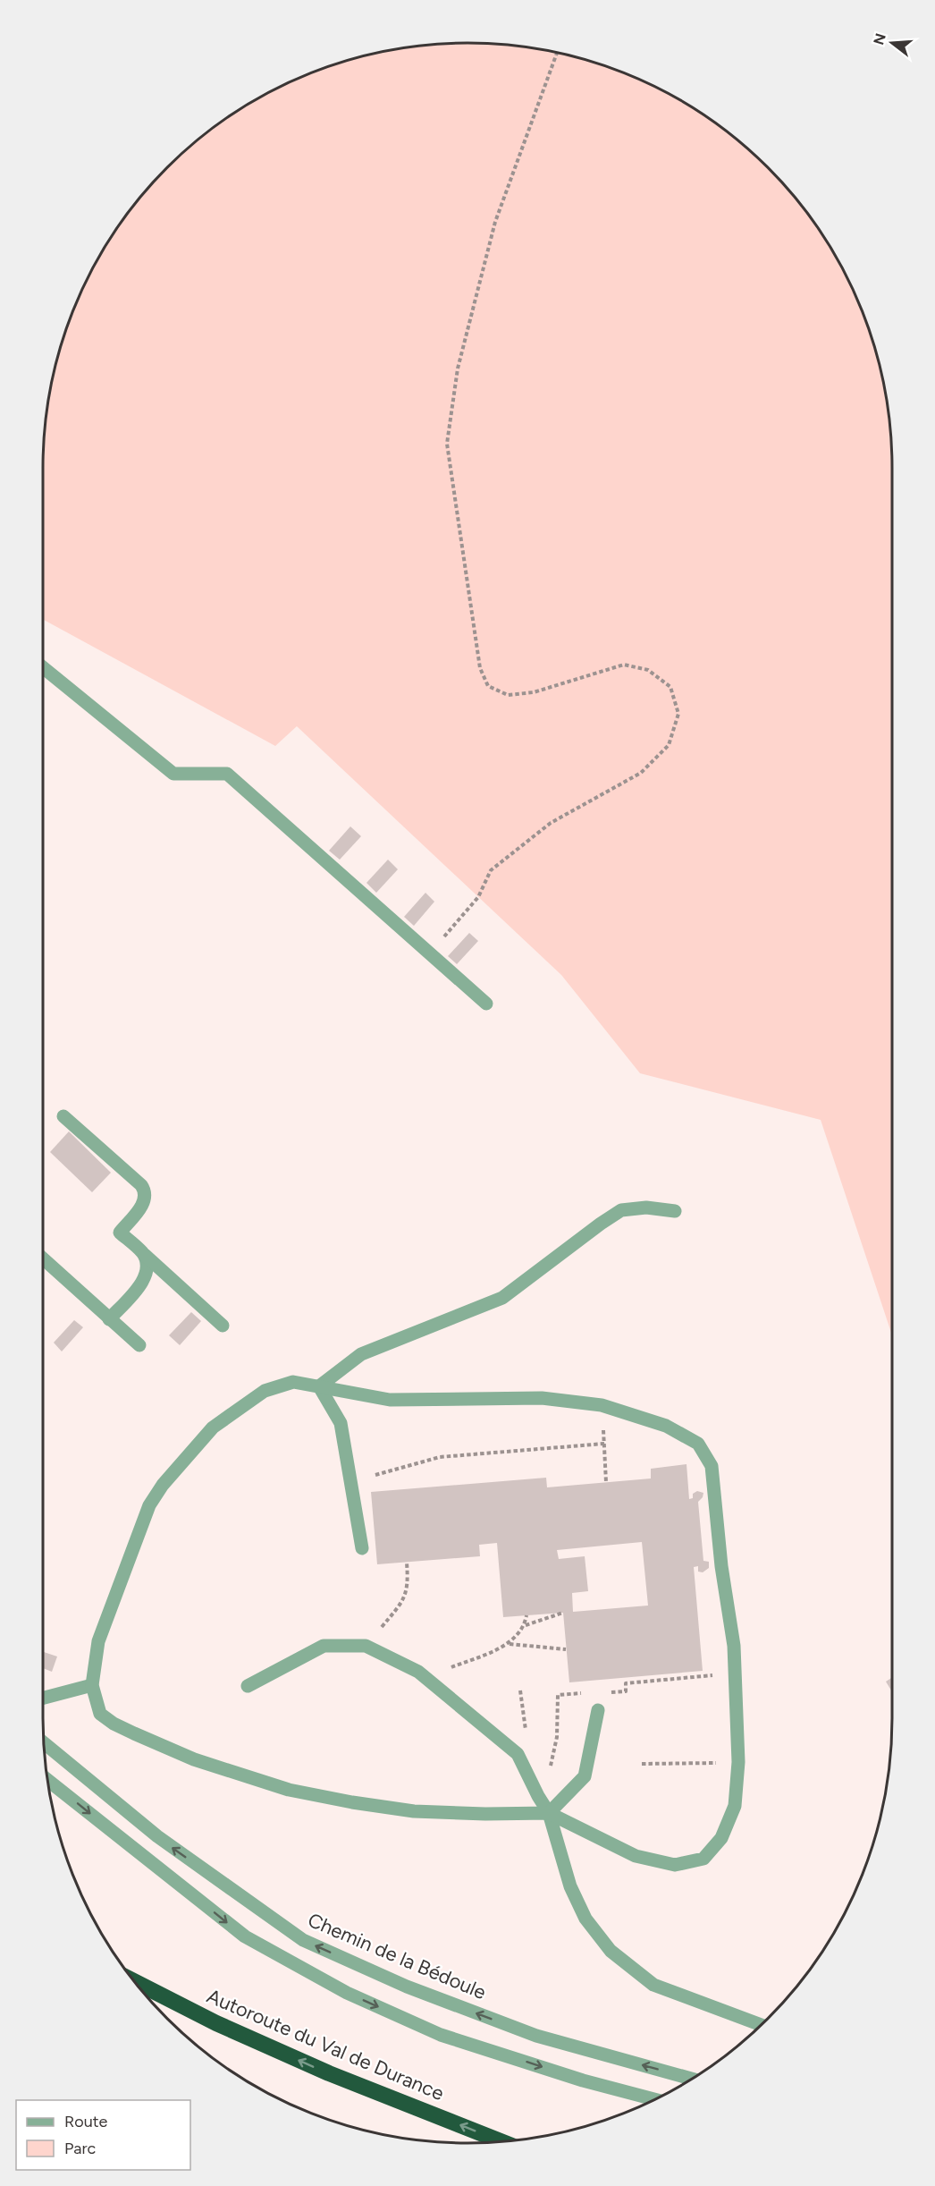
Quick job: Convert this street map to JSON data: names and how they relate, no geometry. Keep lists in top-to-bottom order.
{
  "streets": {
    "highway": ["Autoroute du Val de Durance"],
    "street": ["Chemin de la Bédoule"]
  },
  "one_way": ["Autoroute du Val de Durance"],
  "legend": ["Route", "Parc"],
  "north": "left"
}
